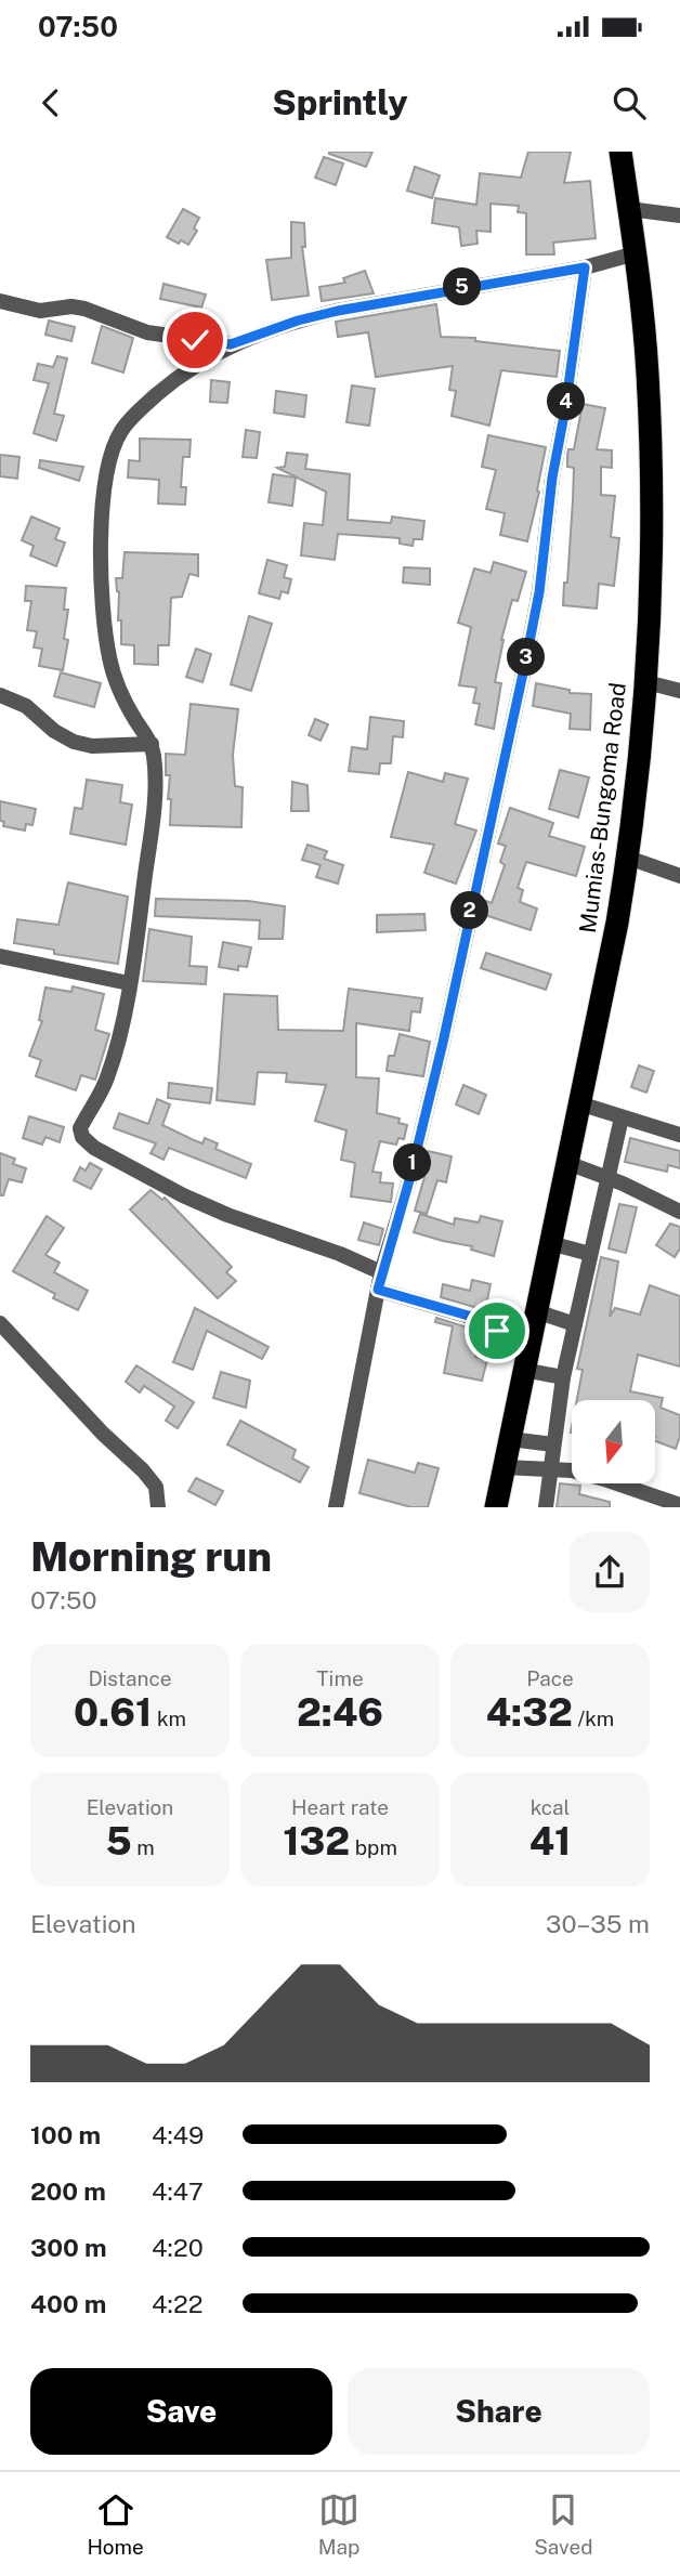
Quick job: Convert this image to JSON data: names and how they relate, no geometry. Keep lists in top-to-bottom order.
{
  "streets": {
    "highway": ["Mumias-Bungoma Road"]
  },
  "north": "bottom",
  "page": {
    "status": "07:50",
    "header": "Sprintly",
    "pins": [
      "5",
      "4",
      "3",
      "2",
      "1"
    ],
    "heading": ["Morning run", "07:50"],
    "stats": [
      ["Distance", "0.61 km"],
      ["Time", "2:46"],
      ["Pace", "4:32 /km"],
      ["Elevation", "5 m"],
      ["Heart rate", "132 bpm"],
      ["kcal", "41"]
    ],
    "chart": ["Elevation", "30–35 m"],
    "list": [
      {
        "name": "100 m",
        "note": "4:49"
      },
      {
        "name": "200 m",
        "note": "4:47"
      },
      {
        "name": "300 m",
        "note": "4:20"
      },
      {
        "name": "400 m",
        "note": "4:22"
      }
    ],
    "buttons": ["Save", "Share"],
    "tabs": ["Home", "Map", "Saved"]
  }
}
